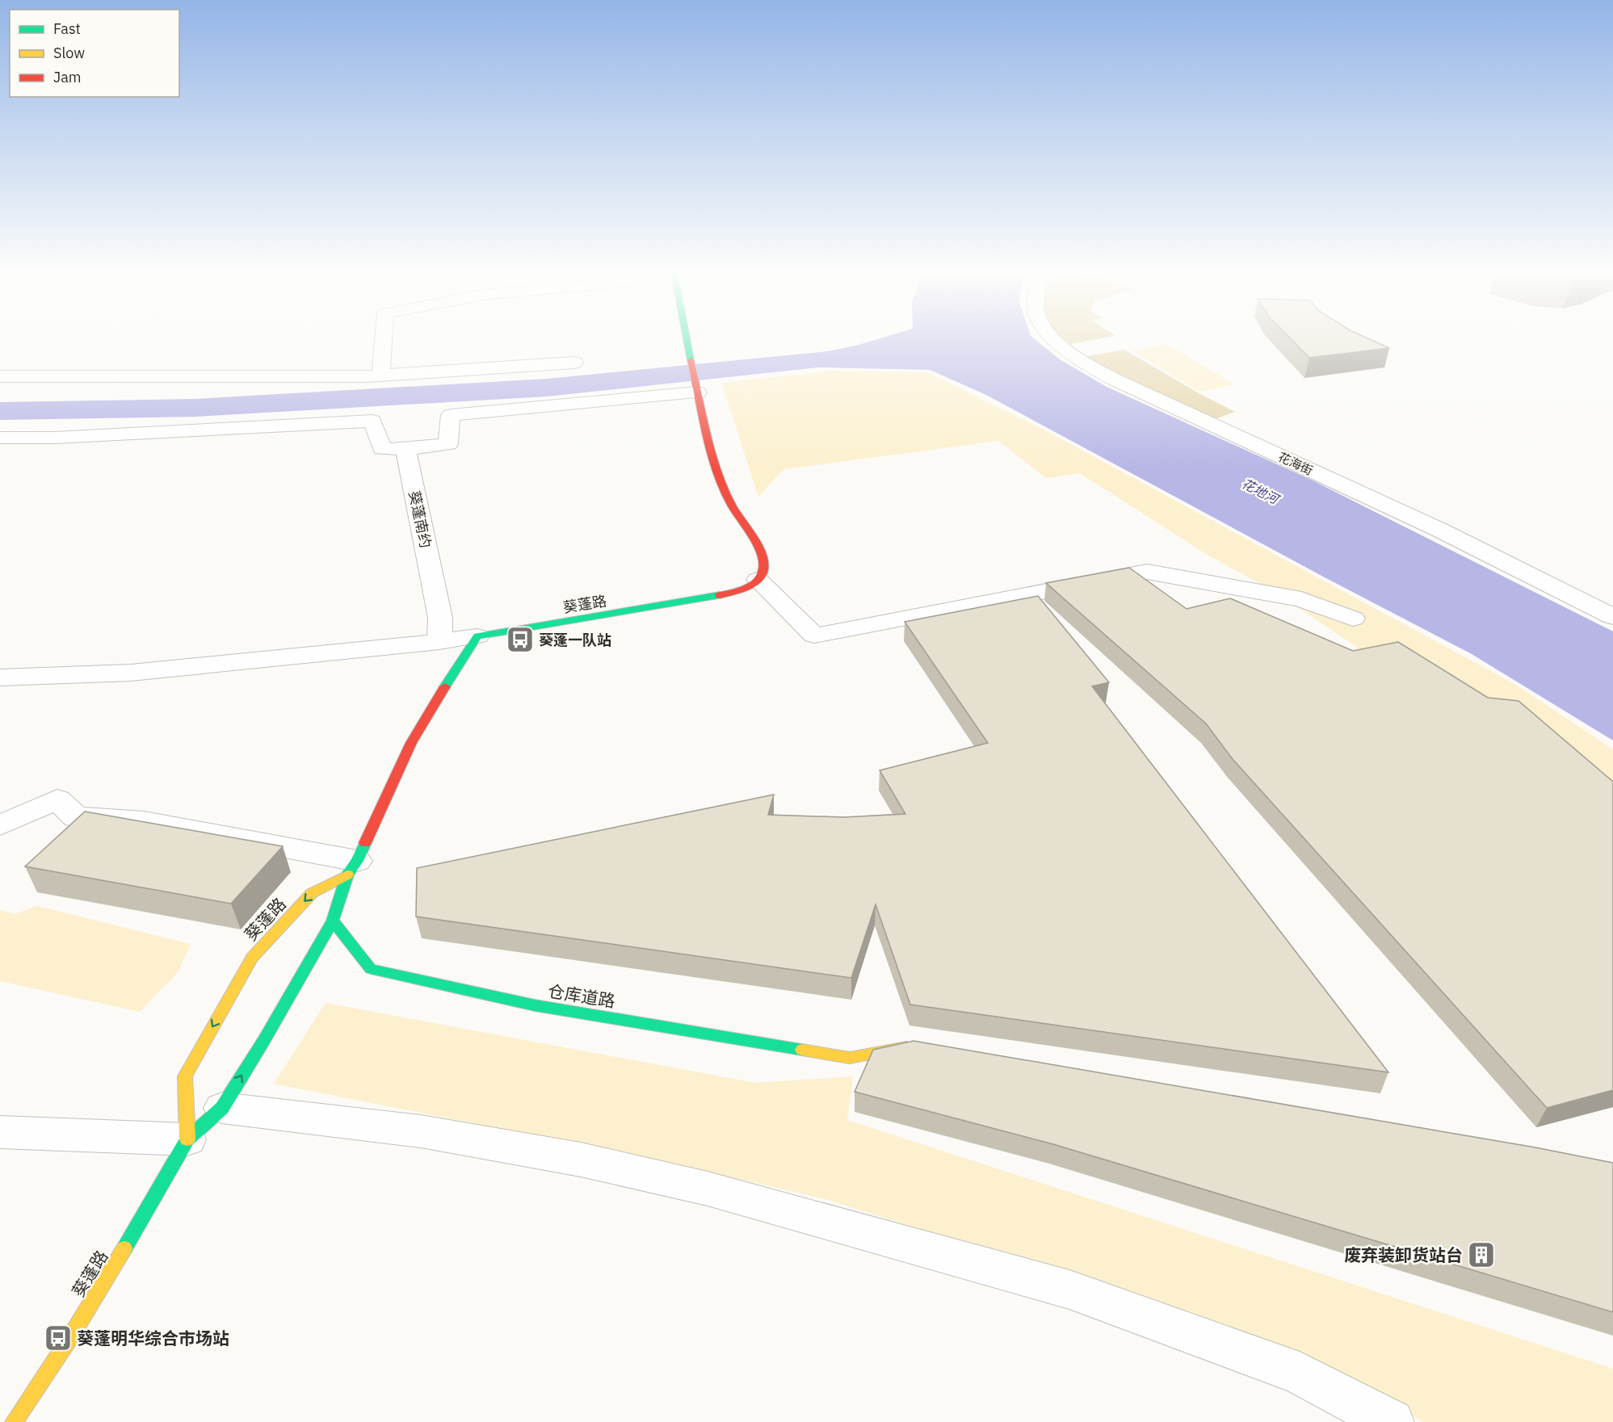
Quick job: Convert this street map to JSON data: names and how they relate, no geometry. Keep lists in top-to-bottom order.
{
  "streets": {
    "street": [
      "花海街",
      "葵蓬南约",
      "葵蓬路",
      "仓库道路"
    ]
  },
  "crossings": [
    ["葵蓬路", "仓库道路"]
  ],
  "water": ["花地河"],
  "places": {
    "bus stop": ["葵蓬一队站", "葵蓬明华综合市场站"],
    "building": ["废弃装卸货站台"]
  },
  "legend": ["Fast", "Slow", "Jam"]
}
